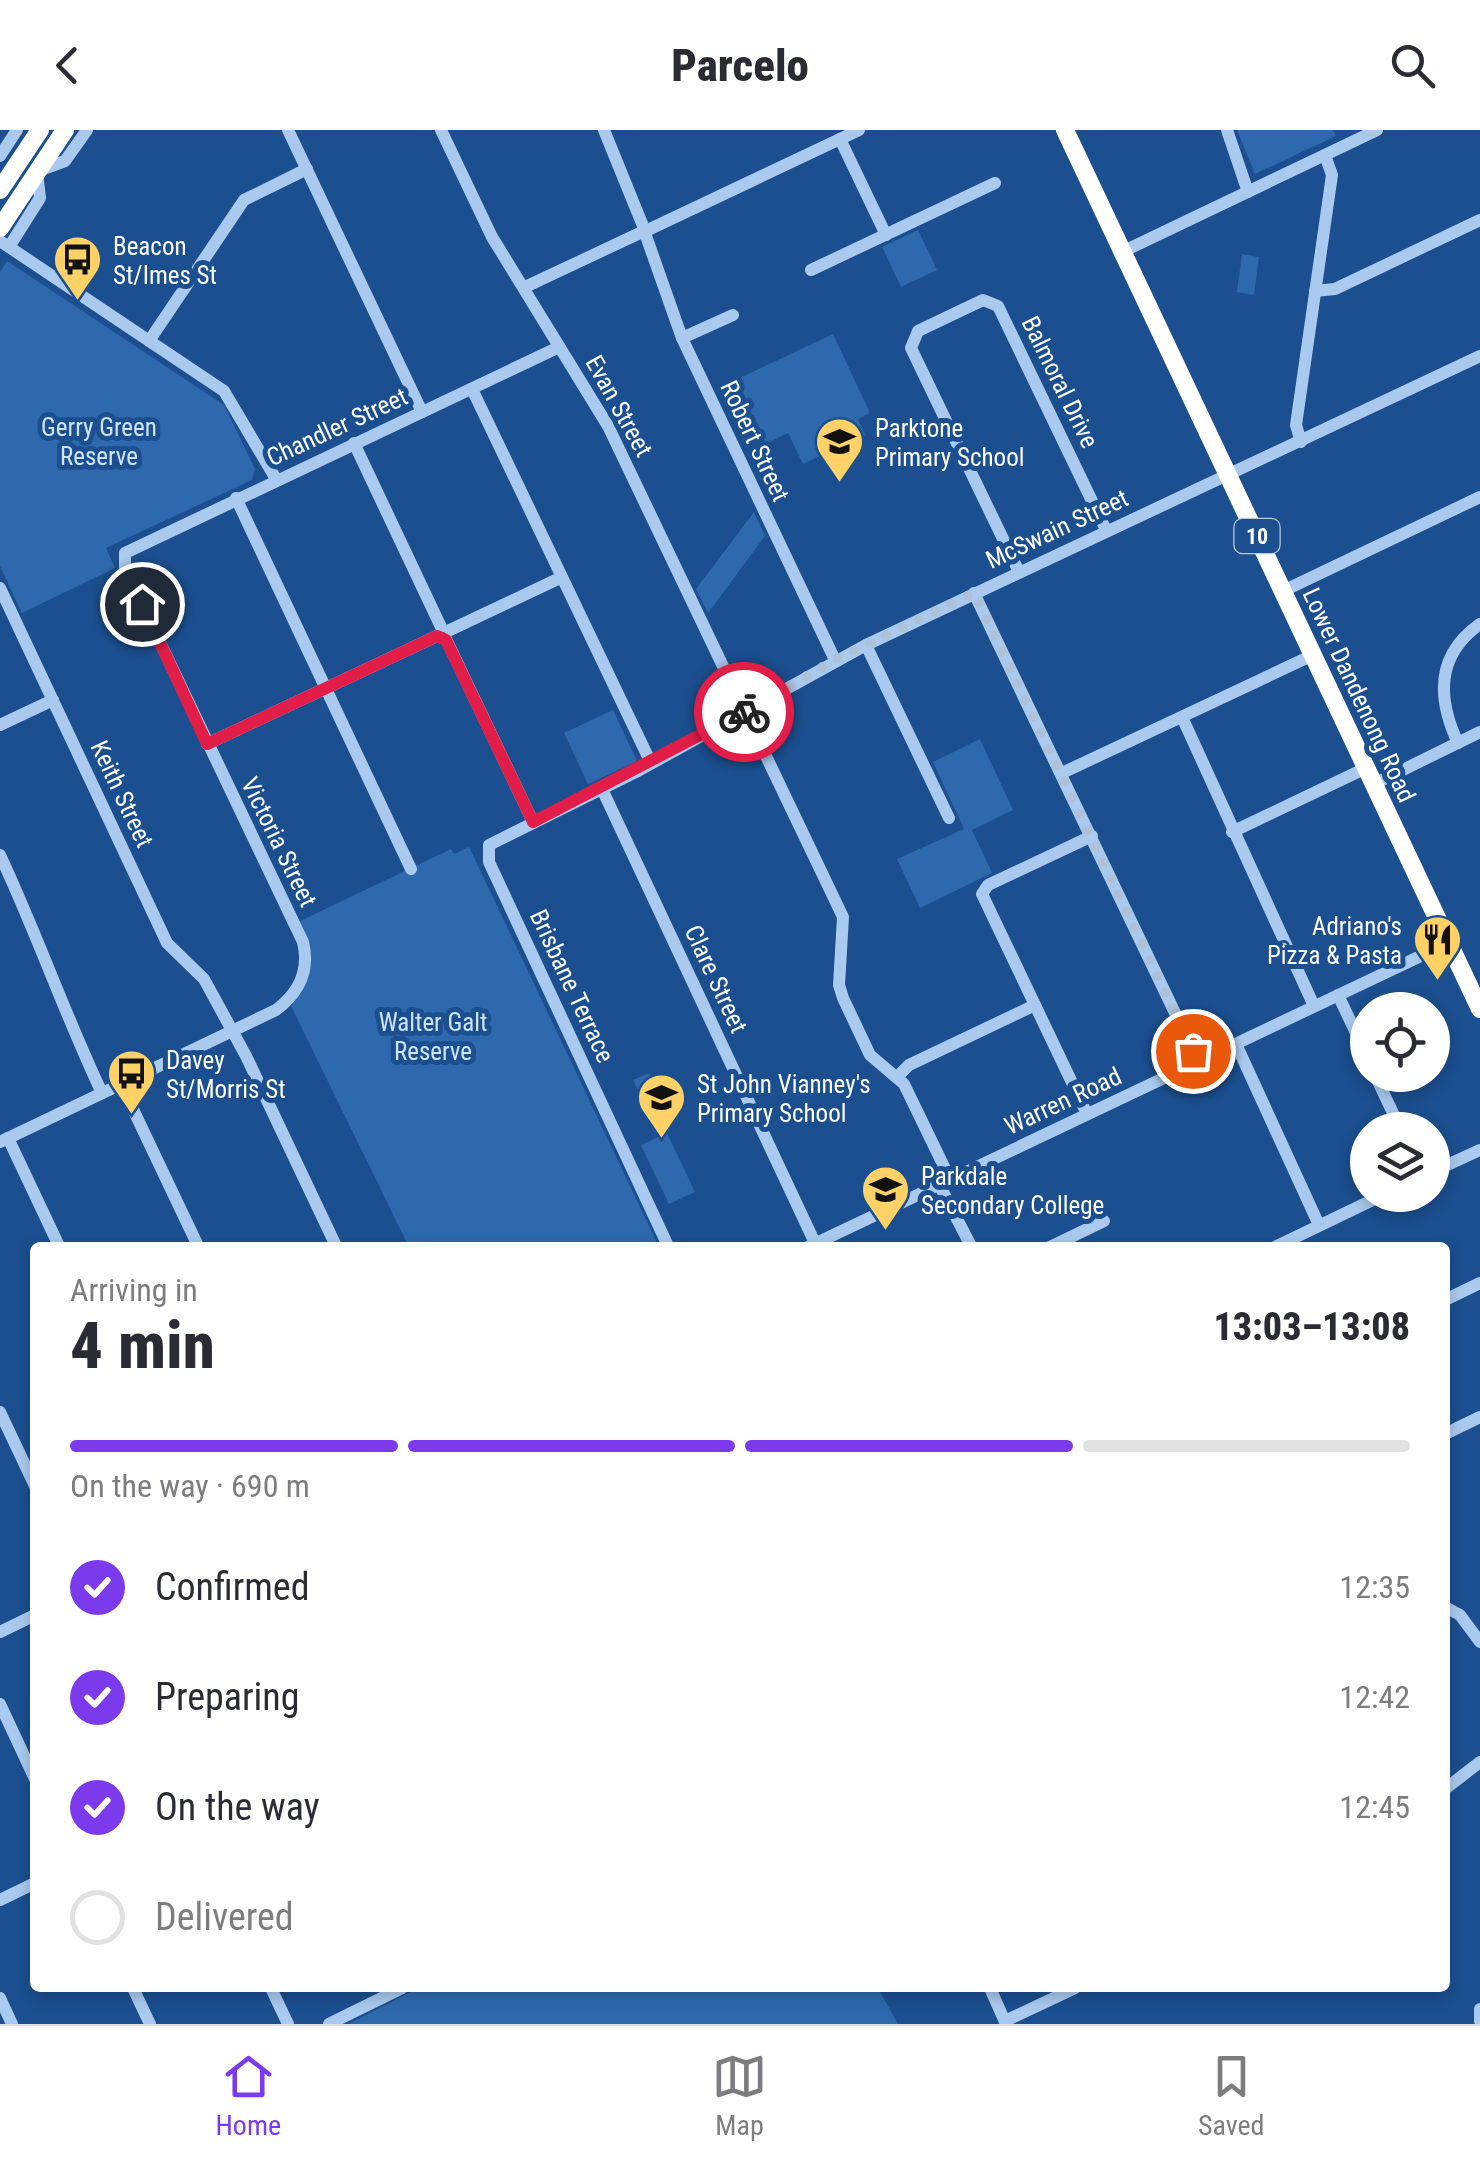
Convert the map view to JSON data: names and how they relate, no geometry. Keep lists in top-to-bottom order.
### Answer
{
  "streets": {
    "highway": ["10", "Lower Dandenong Road"],
    "street": [
      "Balmoral Drive",
      "Evan Street",
      "Chandler Street",
      "Robert Street",
      "McSwain Street",
      "Keith Street",
      "Victoria Street",
      "Clare Street",
      "Brisbane Terrace",
      "Warren Road"
    ]
  },
  "crossings": [
    ["Balmoral Drive", "McSwain Street"],
    ["Evan Street", "Chandler Street"],
    ["Evan Street", "McSwain Street"],
    ["Evan Street", "Warren Road"],
    ["Chandler Street", "Victoria Street"],
    ["Robert Street", "McSwain Street"],
    ["McSwain Street", "Lower Dandenong Road"],
    ["McSwain Street", "Clare Street"],
    ["McSwain Street", "Brisbane Terrace"],
    ["Lower Dandenong Road", "Warren Road"],
    ["Keith Street", "Victoria Street"]
  ],
  "parks": ["Gerry Green Reserve", "Walter Galt Reserve"],
  "places": {
    "bus stop": ["Beacon St/Imes St", "Davey St/Morris St"],
    "school or university": ["Parktone Primary School", "St John Vianney's Primary School", "Parkdale Secondary College"],
    "restaurant": ["Adriano's Pizza & Pasta"]
  },
  "page": {
    "header": "Parcelo",
    "heading": ["4 min", "Arriving in", "13:03–13:08"],
    "bar": "On the way · 690 m",
    "list": [
      ["Confirmed", "12:35"],
      ["Preparing", "12:42"],
      ["On the way", "12:45"],
      "Delivered"
    ],
    "tabs": ["Home", "Map", "Saved"]
  }
}
